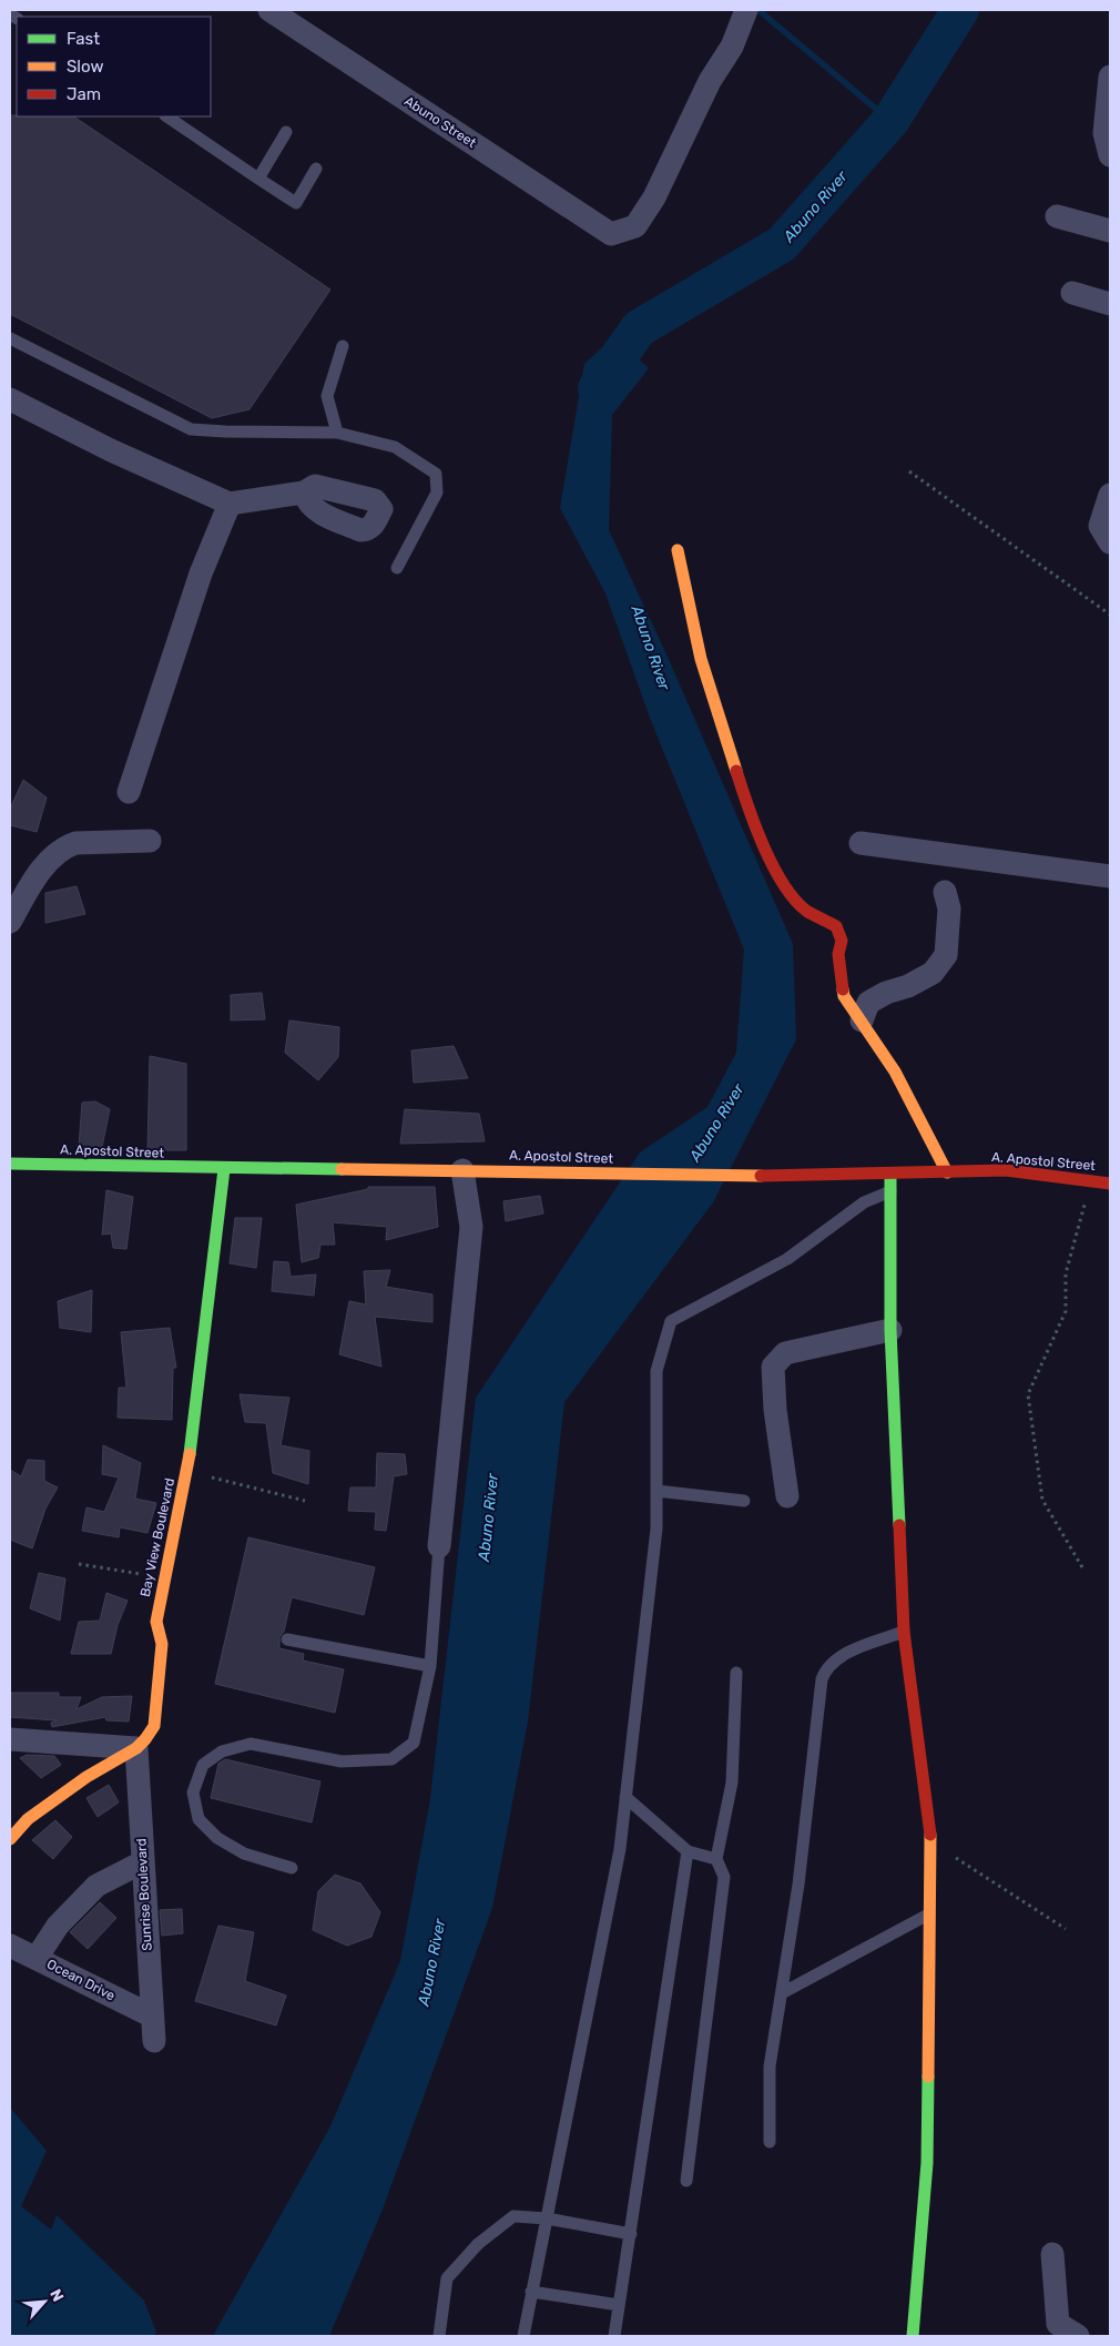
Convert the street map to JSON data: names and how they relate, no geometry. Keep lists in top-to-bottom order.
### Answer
{
  "streets": {
    "street": [
      "Abuno Street",
      "A. Apostol Street",
      "Bay View Boulevard",
      "Sunrise Boulevard",
      "Ocean Drive"
    ]
  },
  "crossings": [
    ["A. Apostol Street", "Bay View Boulevard"],
    ["Bay View Boulevard", "Sunrise Boulevard"],
    ["Sunrise Boulevard", "Ocean Drive"]
  ],
  "water": ["Abuno River"],
  "legend": ["Fast", "Slow", "Jam"],
  "north": "top right"
}
